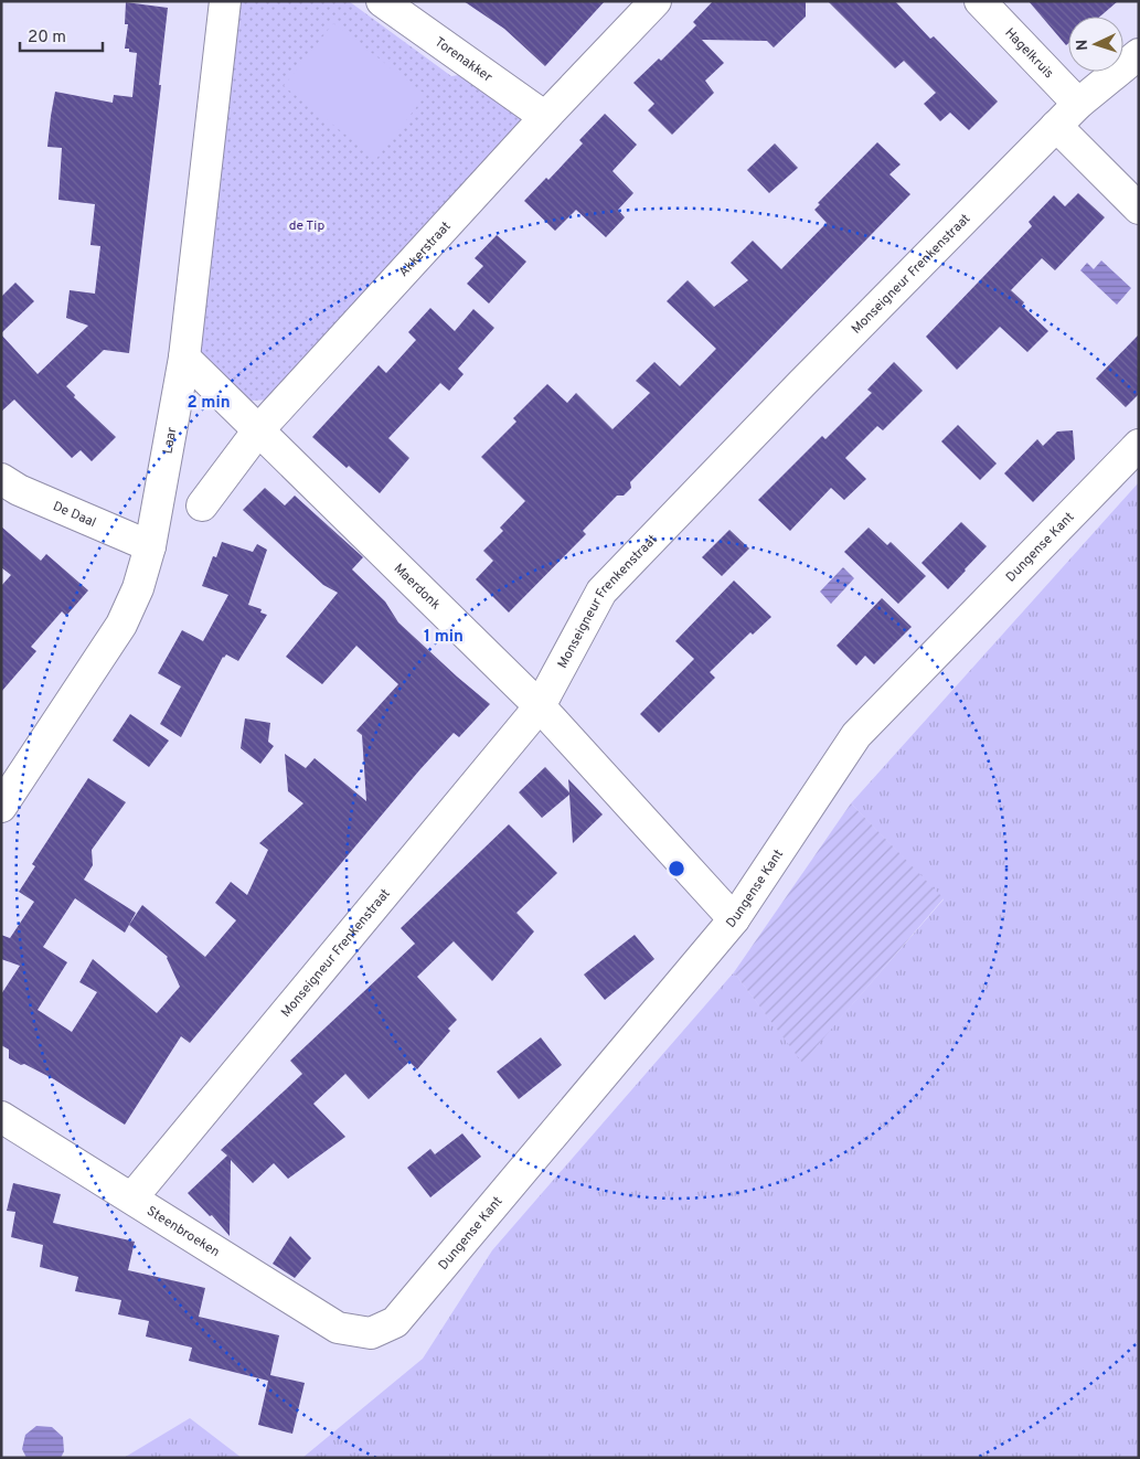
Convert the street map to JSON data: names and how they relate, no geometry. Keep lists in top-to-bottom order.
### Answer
{
  "streets": {
    "street": [
      "Hagelkruis",
      "Torenakker",
      "Akkerstraat",
      "Monseigneur Frenkenstraat",
      "Laar",
      "De Daal",
      "Dungense Kant",
      "Maerdonk",
      "Steenbroeken"
    ]
  },
  "crossings": [
    ["Hagelkruis", "Monseigneur Frenkenstraat"],
    ["Torenakker", "Akkerstraat"],
    ["Akkerstraat", "Maerdonk"],
    ["Monseigneur Frenkenstraat", "Maerdonk"],
    ["Monseigneur Frenkenstraat", "Steenbroeken"],
    ["Laar", "De Daal"],
    ["Laar", "Maerdonk"],
    ["Dungense Kant", "Maerdonk"],
    ["Dungense Kant", "Steenbroeken"]
  ],
  "parks": ["de Tip"],
  "scale_bar": "20 m",
  "north": "left",
  "rings": ["2 min", "1 min"]
}
